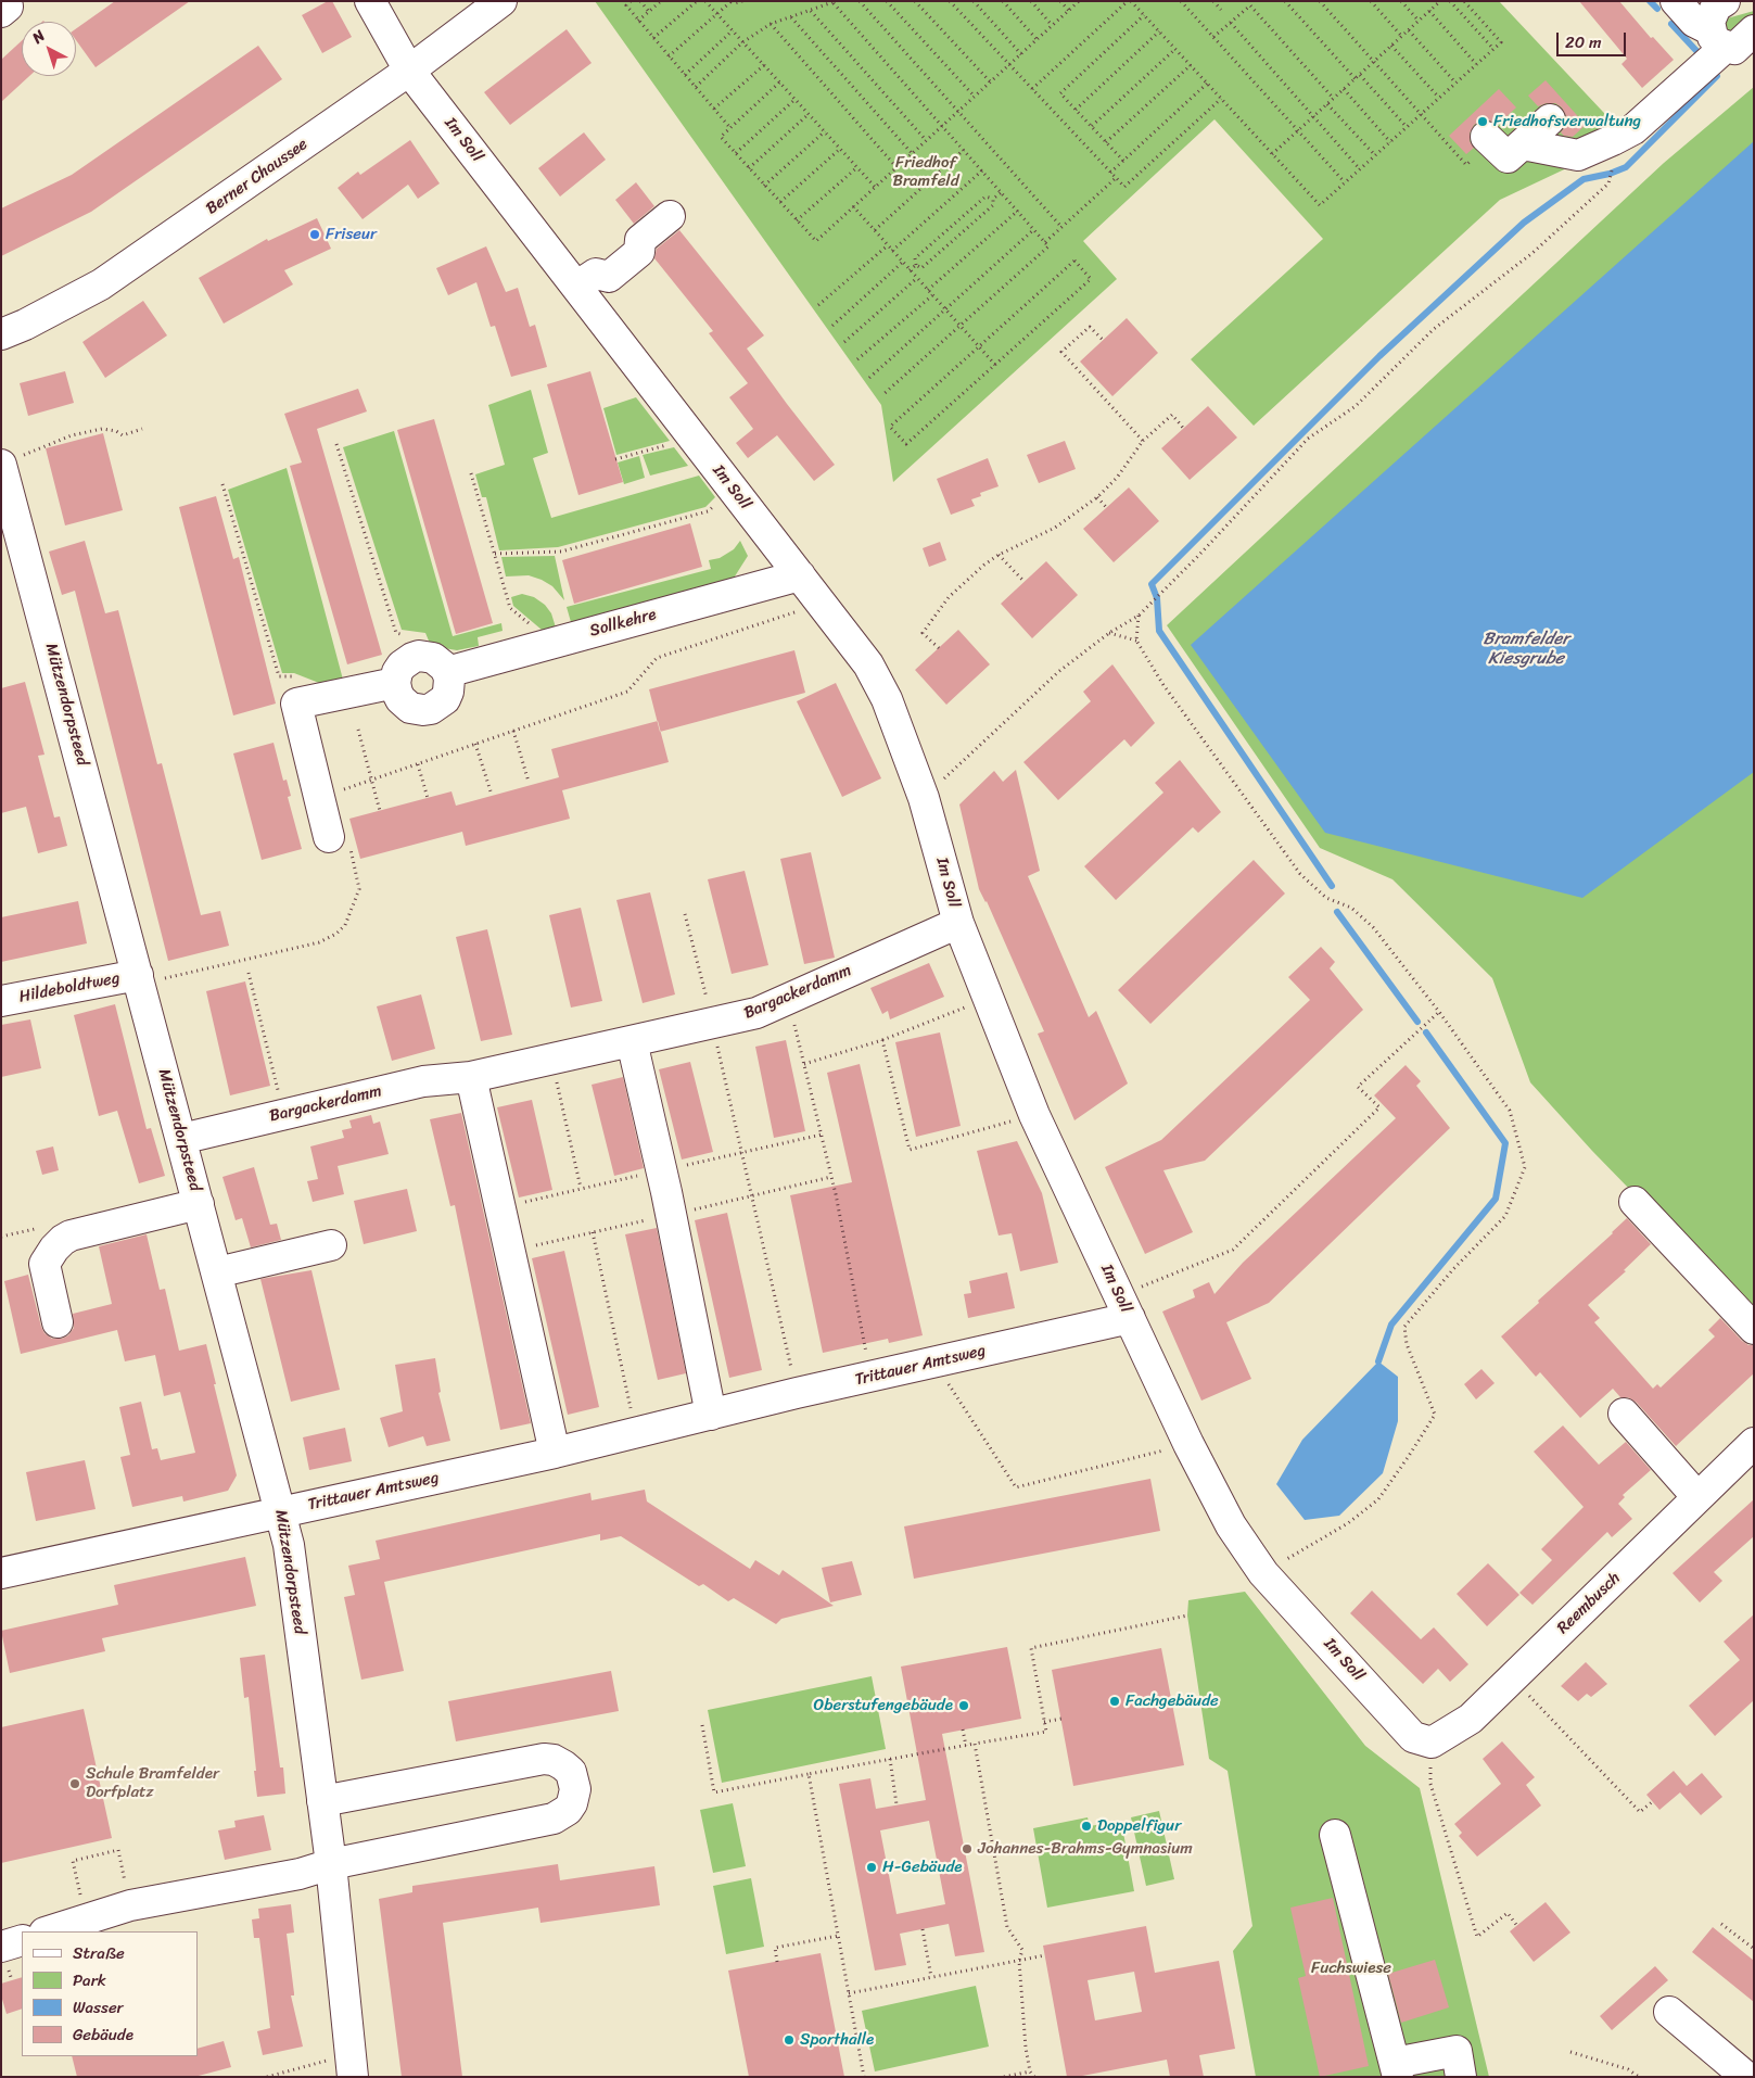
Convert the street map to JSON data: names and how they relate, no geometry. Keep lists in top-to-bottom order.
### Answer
{
  "streets": {
    "street": [
      "Im Soll",
      "Berner Chaussee",
      "Sollkehre",
      "Mützendorpsteed",
      "Hildeboldtweg",
      "Bargackerdamm",
      "Trittauer Amtsweg",
      "Reembusch"
    ]
  },
  "crossings": [
    ["Im Soll", "Berner Chaussee"],
    ["Im Soll", "Sollkehre"],
    ["Im Soll", "Bargackerdamm"],
    ["Im Soll", "Trittauer Amtsweg"],
    ["Im Soll", "Reembusch"],
    ["Mützendorpsteed", "Hildeboldtweg"],
    ["Mützendorpsteed", "Bargackerdamm"],
    ["Mützendorpsteed", "Trittauer Amtsweg"]
  ],
  "water": ["Bramfelder Kiesgrube"],
  "parks": ["Friedhof Bramfeld", "Fuchswiese"],
  "places": [
    "Friedhofsverwaltung",
    "Friseur",
    "Fachgebäude",
    "Oberstufengebäude",
    "Schule Bramfelder Dorfplatz",
    "Doppelfigur",
    "Johannes-Brahms-Gymnasium",
    "H-Gebäude",
    "Sporthalle"
  ],
  "legend": [
    "Straße",
    "Park",
    "Wasser",
    "Gebäude"
  ],
  "scale_bar": "20 m",
  "north": "top left"
}
